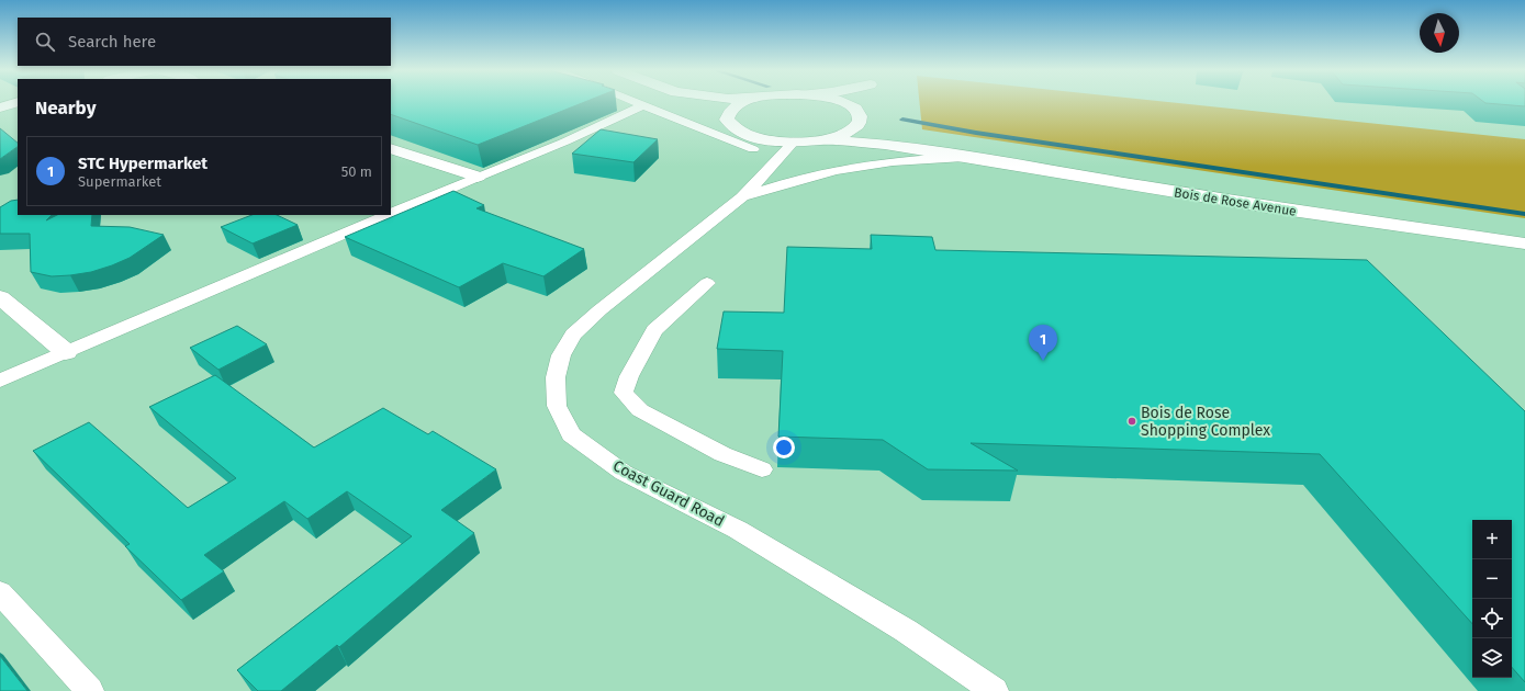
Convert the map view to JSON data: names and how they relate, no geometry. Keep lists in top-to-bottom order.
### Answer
{
  "streets": {
    "main road": ["Bois de Rose Avenue"],
    "lane": ["Coast Guard Road"]
  },
  "places": ["Bois de Rose Shopping Complex"],
  "north": "bottom",
  "page": {
    "search": "Search here",
    "heading": "Nearby",
    "list": [
      {
        "mark": "1",
        "name": "STC Hypermarket",
        "note": "Supermarket",
        "value": "50 m"
      }
    ],
    "pins": "1",
    "map_buttons": ["+", "−"]
  }
}
